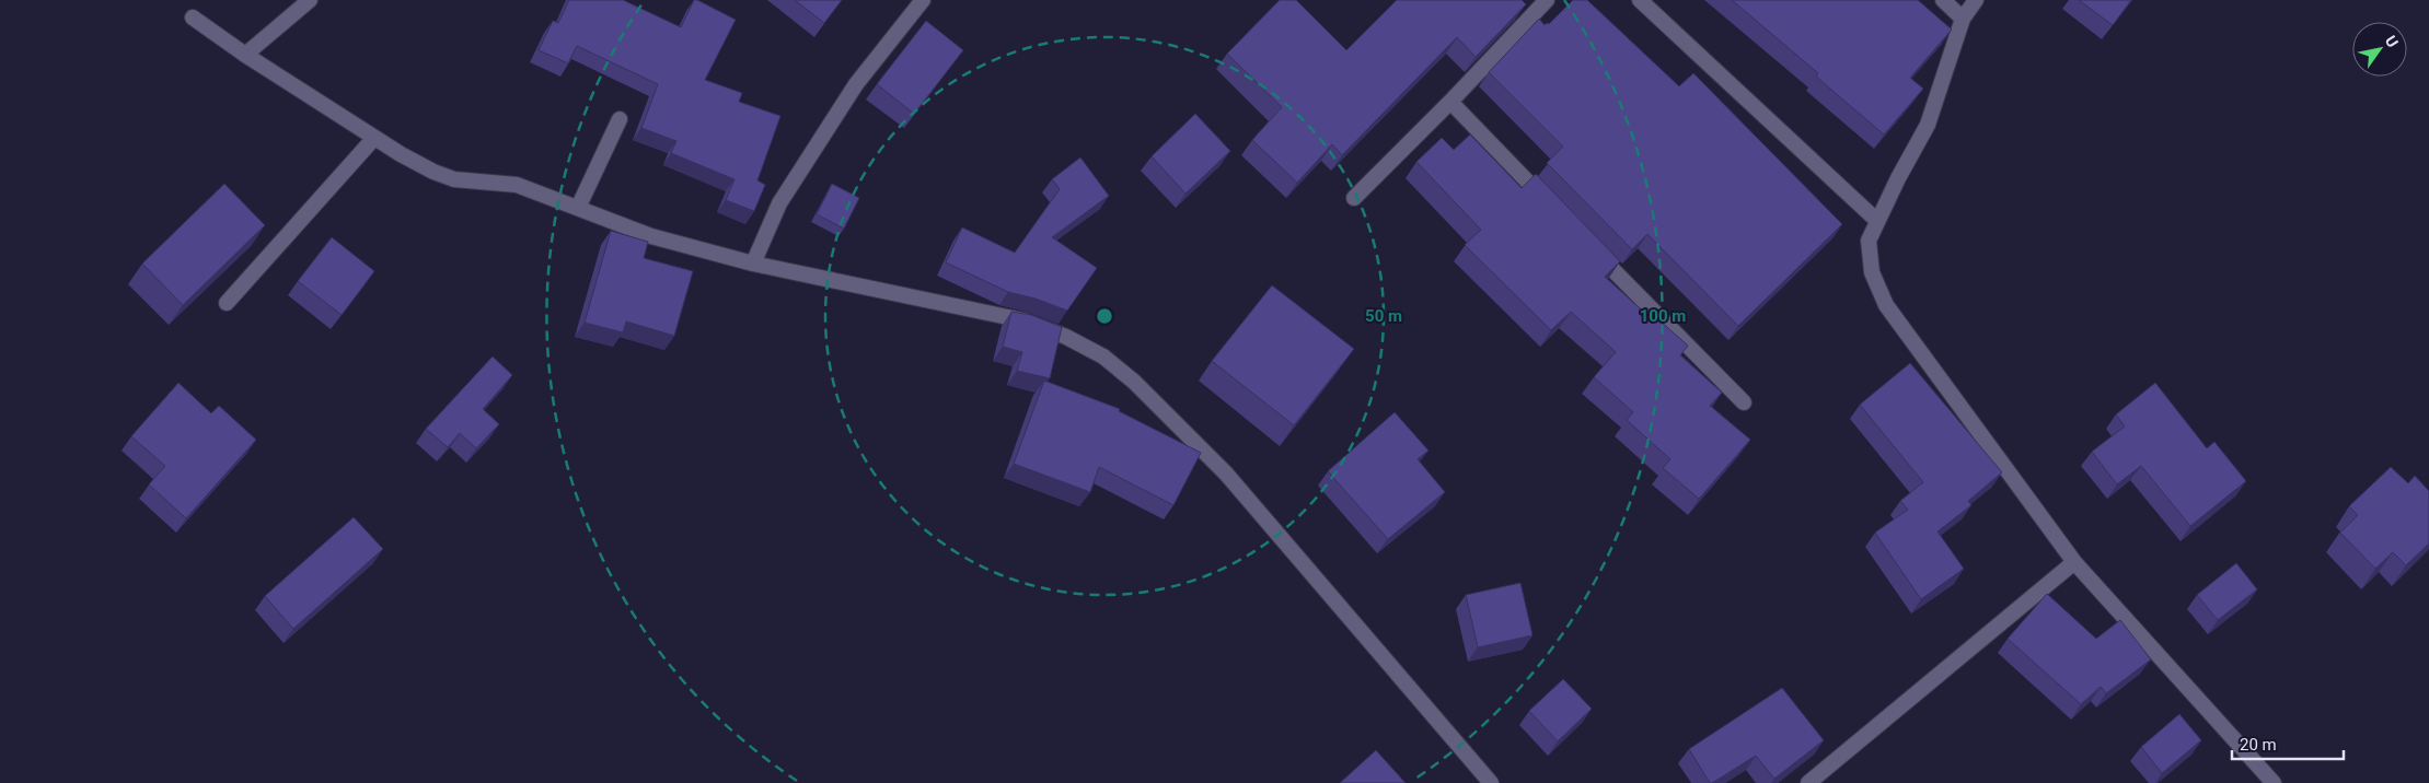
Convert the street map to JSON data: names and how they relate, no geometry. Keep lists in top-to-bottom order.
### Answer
{
  "scale_bar": "20 m",
  "north": "top right",
  "rings": ["50 m", "100 m"]
}
